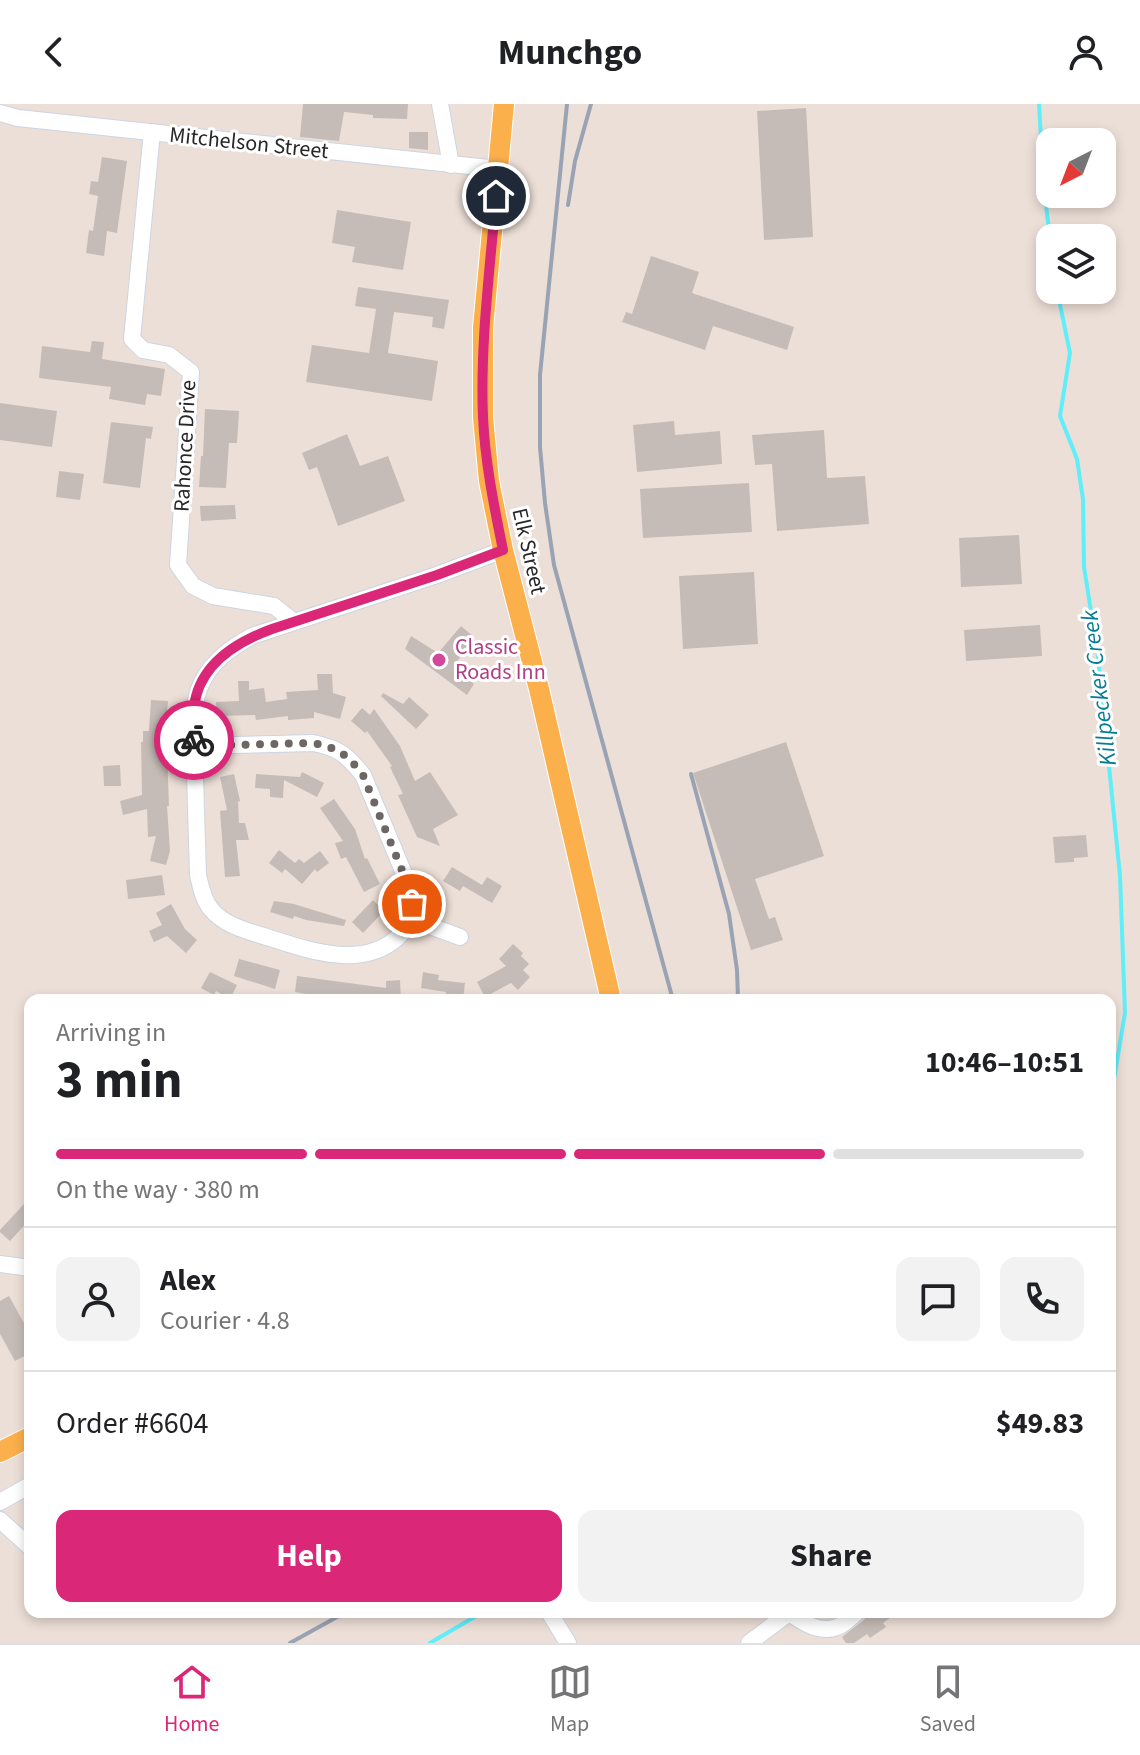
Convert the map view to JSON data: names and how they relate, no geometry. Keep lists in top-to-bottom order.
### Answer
{
  "streets": {
    "main road": ["Elk Street"],
    "street": ["Mitchelson Street", "Rahonce Drive"]
  },
  "crossings": [
    ["Mitchelson Street", "Rahonce Drive"],
    ["Mitchelson Street", "Elk Street"]
  ],
  "water": ["Killpecker Creek"],
  "places": ["Classic Roads Inn"],
  "north": "bottom left",
  "page": {
    "header": "Munchgo",
    "heading": ["3 min", "Arriving in", "10:46–10:51"],
    "panel": [
      "Alex",
      "Courier · 4.8",
      "Order #6604",
      "$49.83"
    ],
    "bar": "On the way · 380 m",
    "buttons": ["Help", "Share"],
    "tabs": ["Home", "Map", "Saved"]
  }
}
